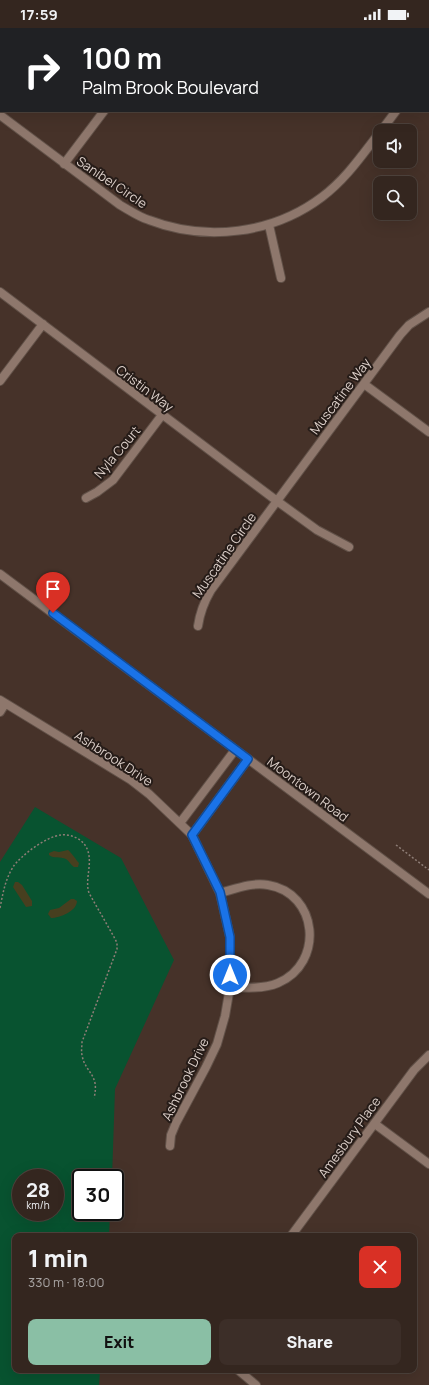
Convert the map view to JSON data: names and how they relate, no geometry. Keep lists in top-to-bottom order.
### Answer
{
  "streets": {
    "street": [
      "Sanibel Circle",
      "Cristin Way",
      "Muscatine Way",
      "Nyla Court",
      "Muscatine Circle",
      "Ashbrook Drive",
      "Moontown Road",
      "Amesbury Place"
    ]
  },
  "crossings": [
    ["Cristin Way", "Muscatine Way"],
    ["Cristin Way", "Nyla Court"],
    ["Cristin Way", "Muscatine Circle"],
    ["Muscatine Way", "Muscatine Circle"]
  ],
  "page": {
    "status": "17:59",
    "turn": ["100 m", "Palm Brook Boulevard"],
    "speed": "28 km/h",
    "limit": "30",
    "heading": ["1 min", "330 m · 18:00"],
    "buttons": ["Exit", "Share"]
  }
}
